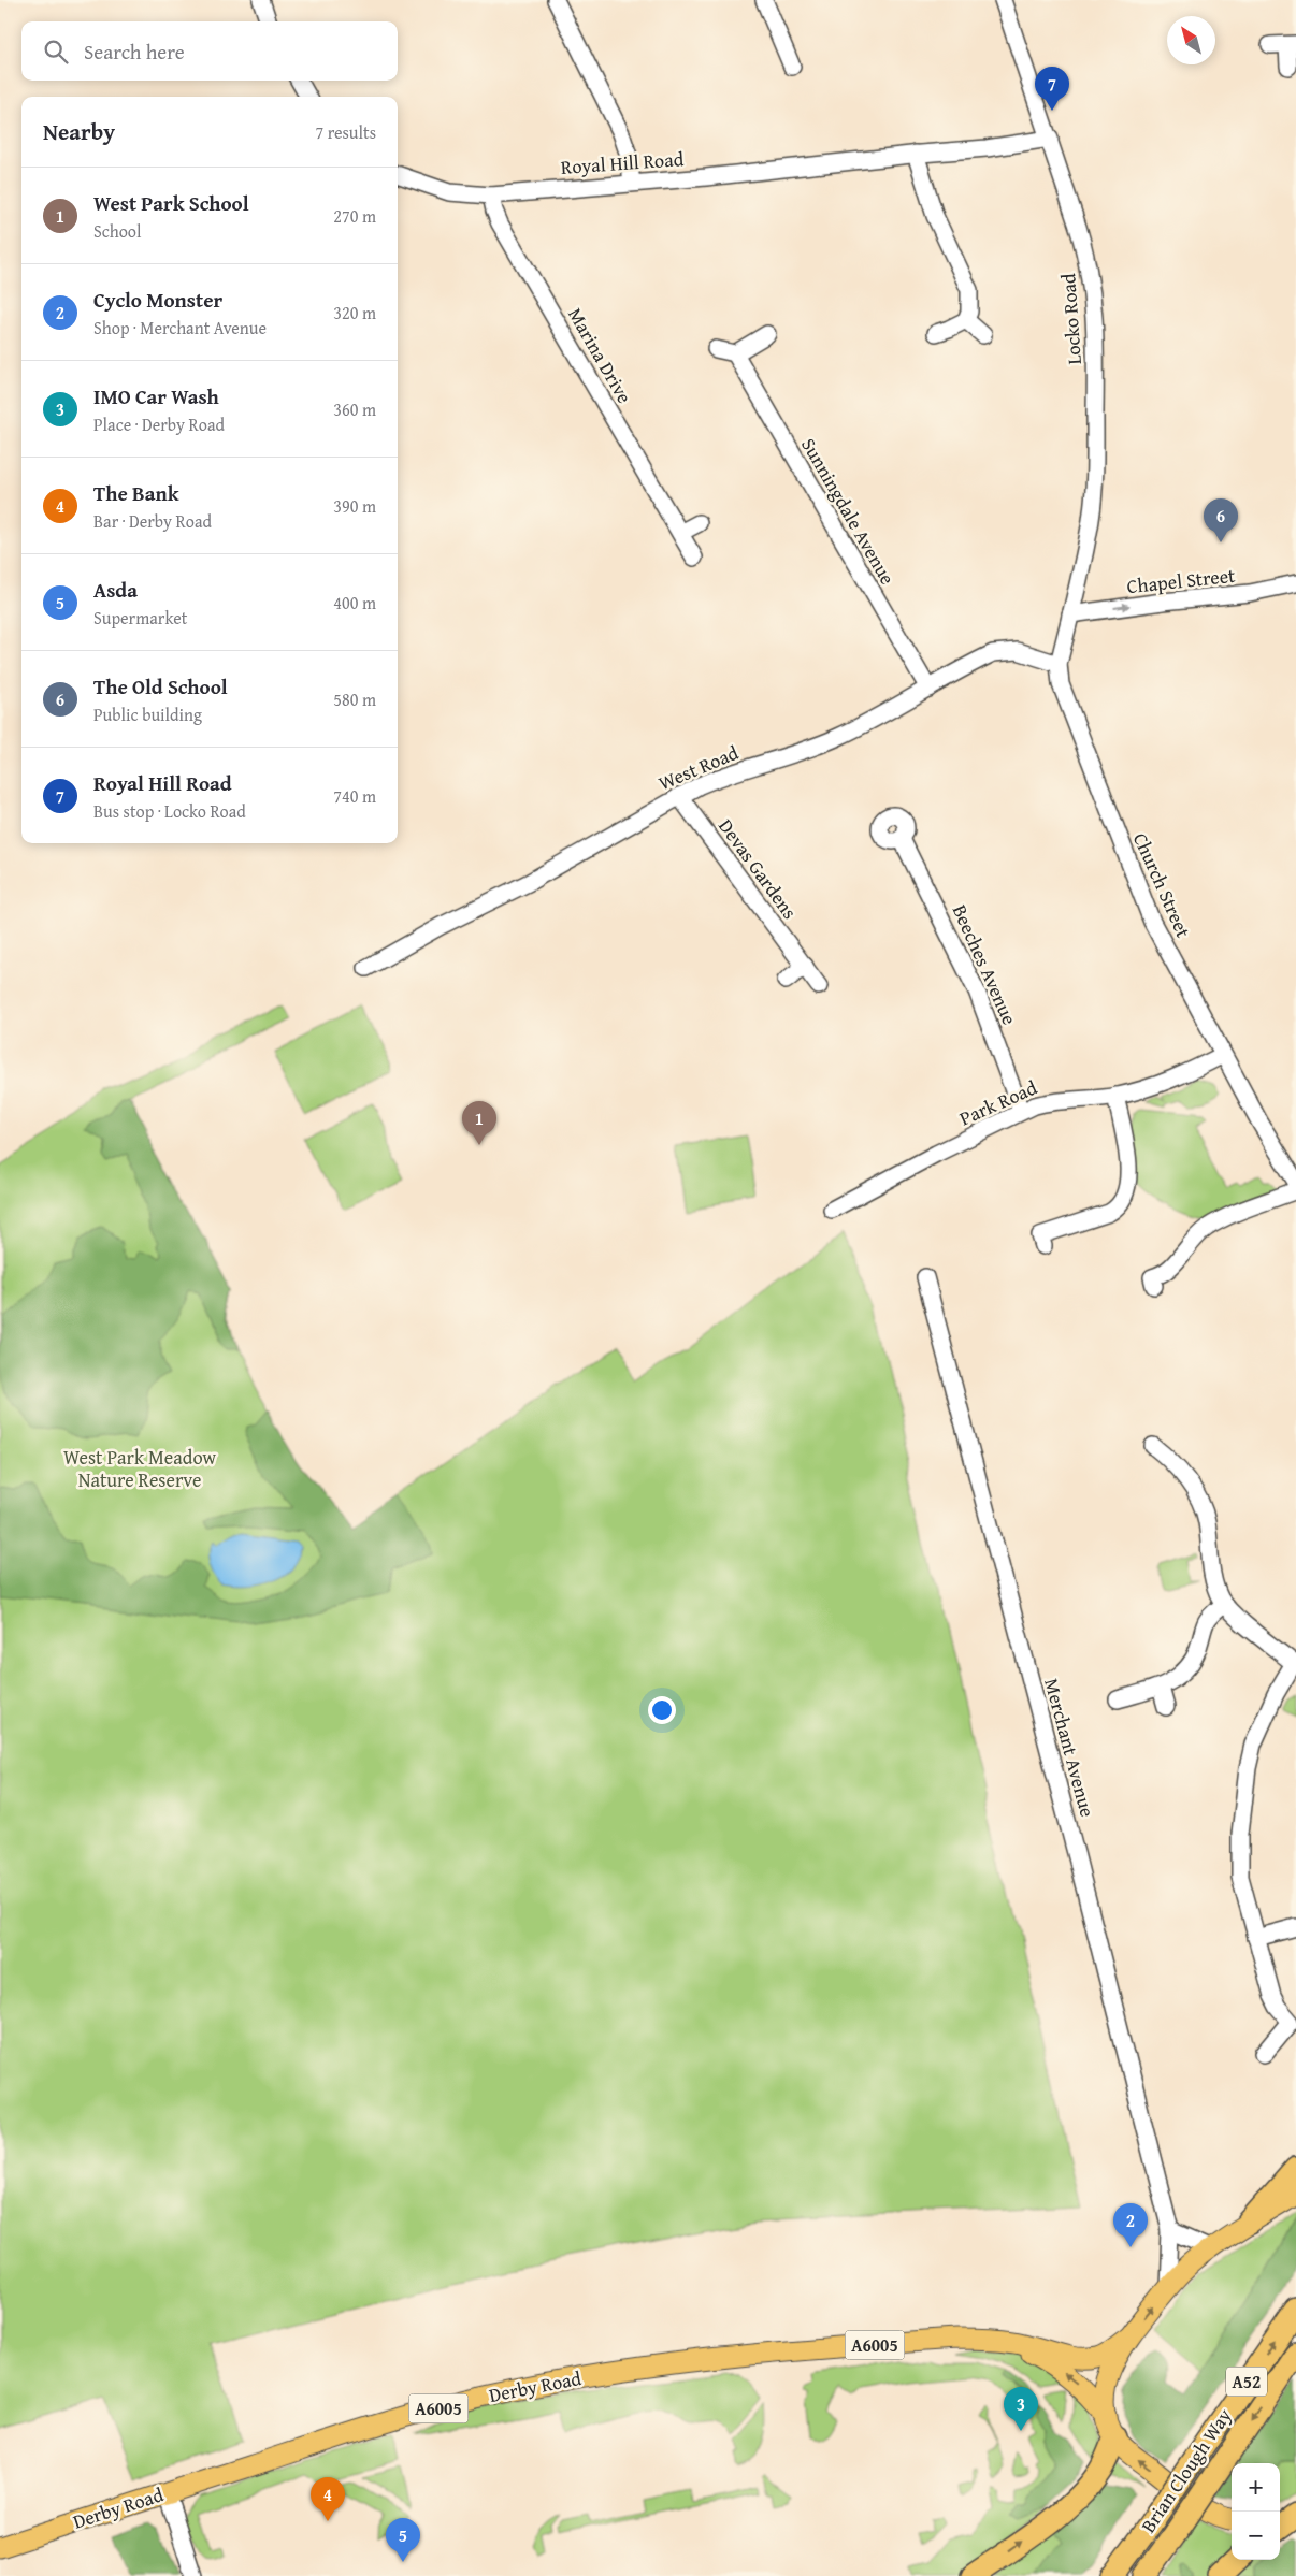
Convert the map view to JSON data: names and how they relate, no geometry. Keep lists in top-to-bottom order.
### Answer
{
  "streets": {
    "highway": ["A52", "Brian Clough Way"],
    "main road": ["A6005", "Derby Road"],
    "street": [
      "Royal Hill Road",
      "Locko Road",
      "Marina Drive",
      "Sunningdale Avenue",
      "Chapel Street",
      "West Road",
      "Devas Gardens",
      "Church Street",
      "Beeches Avenue",
      "Park Road",
      "Merchant Avenue"
    ]
  },
  "crossings": [
    ["Royal Hill Road", "Locko Road"],
    ["Royal Hill Road", "Marina Drive"],
    ["Locko Road", "Chapel Street"],
    ["Locko Road", "Church Street"],
    ["Sunningdale Avenue", "West Road"],
    ["Chapel Street", "Church Street"],
    ["West Road", "Devas Gardens"],
    ["West Road", "Church Street"],
    ["Church Street", "Park Road"],
    ["Beeches Avenue", "Park Road"],
    ["Merchant Avenue", "A6005"],
    ["A6005", "Derby Road"]
  ],
  "one_way": ["Chapel Street"],
  "parks": ["West Park Meadow Nature Reserve"],
  "north": "top left",
  "page": {
    "search": "Search here",
    "pins": [
      "7",
      "6",
      "1",
      "2",
      "3",
      "4",
      "5"
    ],
    "heading": ["Nearby", "7 results"],
    "list": [
      {
        "mark": "1",
        "name": "West Park School",
        "note": "School",
        "value": "270 m"
      },
      {
        "mark": "2",
        "name": "Cyclo Monster",
        "note": "Shop · Merchant Avenue",
        "value": "320 m"
      },
      {
        "mark": "3",
        "name": "IMO Car Wash",
        "note": "Place · Derby Road",
        "value": "360 m"
      },
      {
        "mark": "4",
        "name": "The Bank",
        "note": "Bar · Derby Road",
        "value": "390 m"
      },
      {
        "mark": "5",
        "name": "Asda",
        "note": "Supermarket",
        "value": "400 m"
      },
      {
        "mark": "6",
        "name": "The Old School",
        "note": "Public building",
        "value": "580 m"
      },
      {
        "mark": "7",
        "name": "Royal Hill Road",
        "note": "Bus stop · Locko Road",
        "value": "740 m"
      }
    ],
    "map_buttons": ["+", "−"]
  }
}
